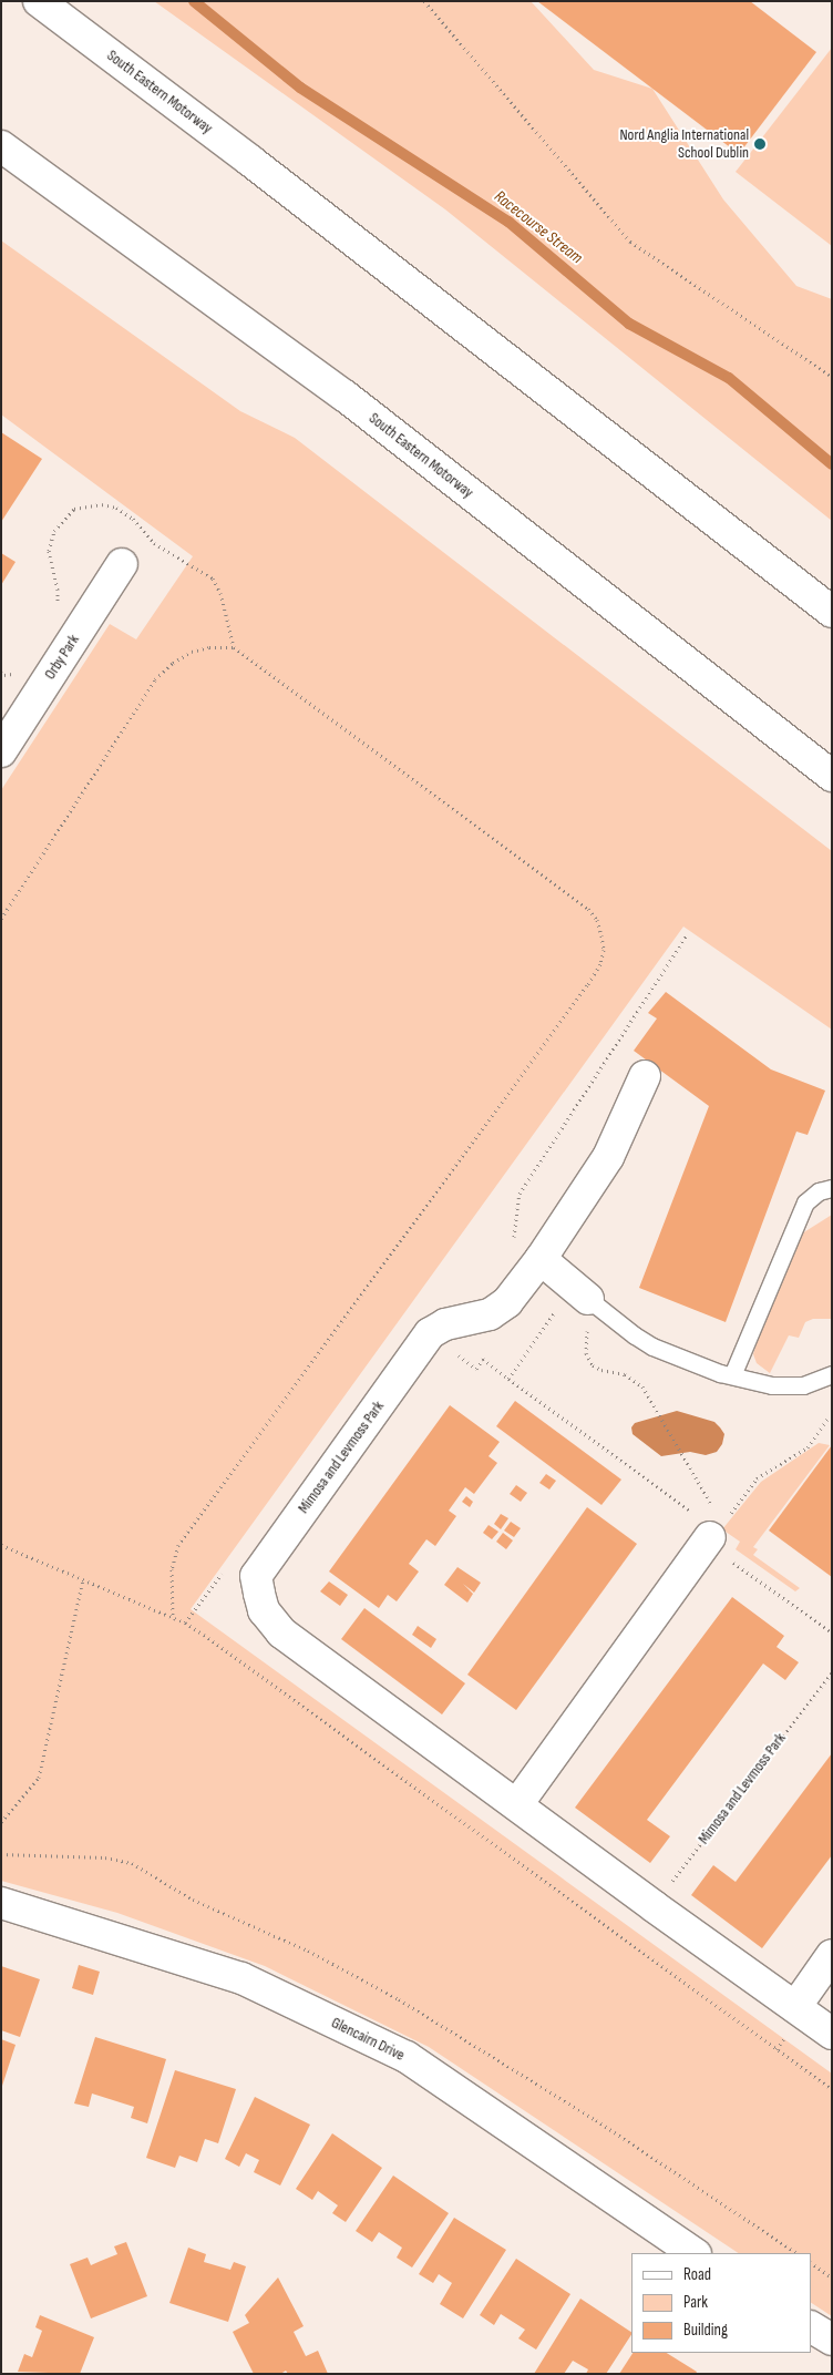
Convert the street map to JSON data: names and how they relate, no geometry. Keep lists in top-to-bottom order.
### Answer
{
  "streets": {
    "main road": [
      "South Eastern Motorway",
      "Orby Park",
      "Mimosa and Levmoss Park",
      "Glencairn Drive"
    ]
  },
  "water": ["Racecourse Stream"],
  "places": ["Nord Anglia International School Dublin"],
  "legend": ["Road", "Park", "Building"]
}
